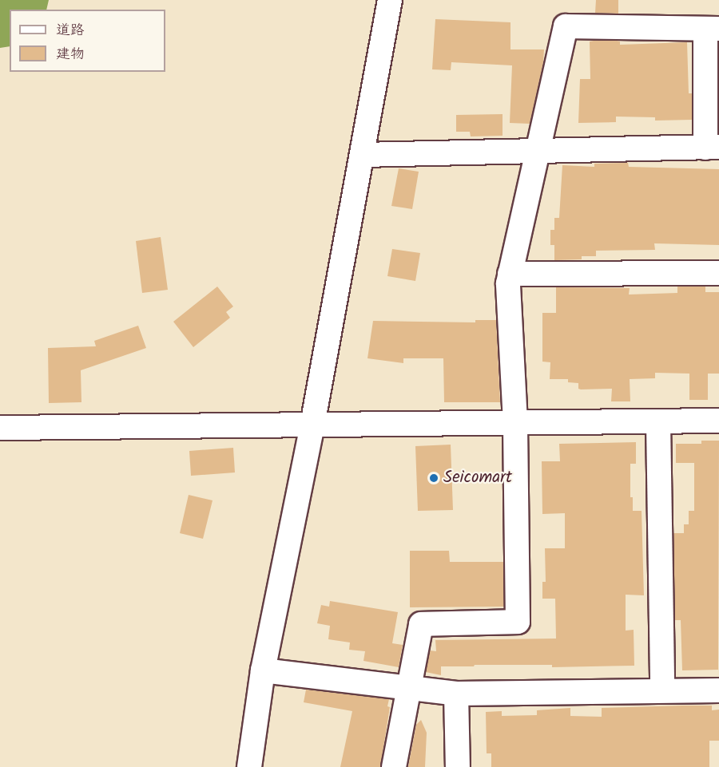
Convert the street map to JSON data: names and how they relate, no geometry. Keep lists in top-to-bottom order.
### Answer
{
  "places": ["Seicomart"],
  "legend": ["道路", "建物"]
}
